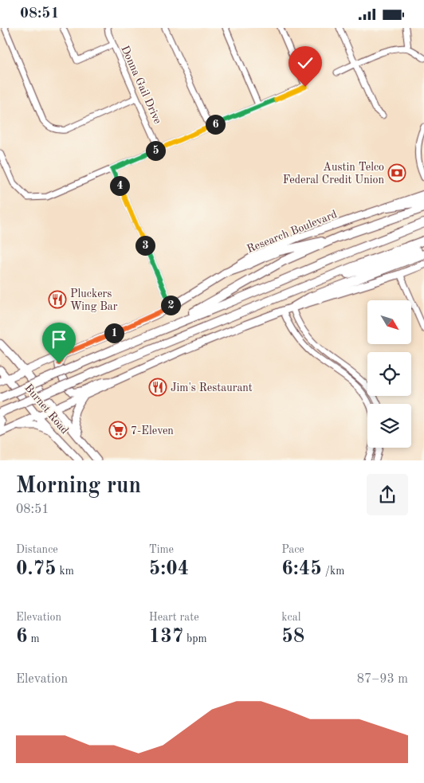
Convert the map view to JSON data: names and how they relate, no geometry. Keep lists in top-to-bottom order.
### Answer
{
  "streets": {
    "main road": ["Research Boulevard", "Burnet Road"],
    "street": ["Donna Gail Drive"]
  },
  "crossings": [
    ["Research Boulevard", "Burnet Road"]
  ],
  "places": {
    "bank": ["Austin Telco Federal Credit Union"],
    "restaurant": ["Pluckers Wing Bar", "Jim's Restaurant"],
    "supermarket": ["7-Eleven"]
  },
  "north": "bottom right",
  "page": {
    "status": "08:51",
    "pins": [
      "6",
      "5",
      "4",
      "3",
      "2",
      "1"
    ],
    "heading": ["Morning run", "08:51"],
    "stats": [
      ["Distance", "0.75 km"],
      ["Time", "5:04"],
      ["Pace", "6:45 /km"],
      ["Elevation", "6 m"],
      ["Heart rate", "137 bpm"],
      ["kcal", "58"]
    ],
    "chart": ["Elevation", "87–93 m"]
  }
}
